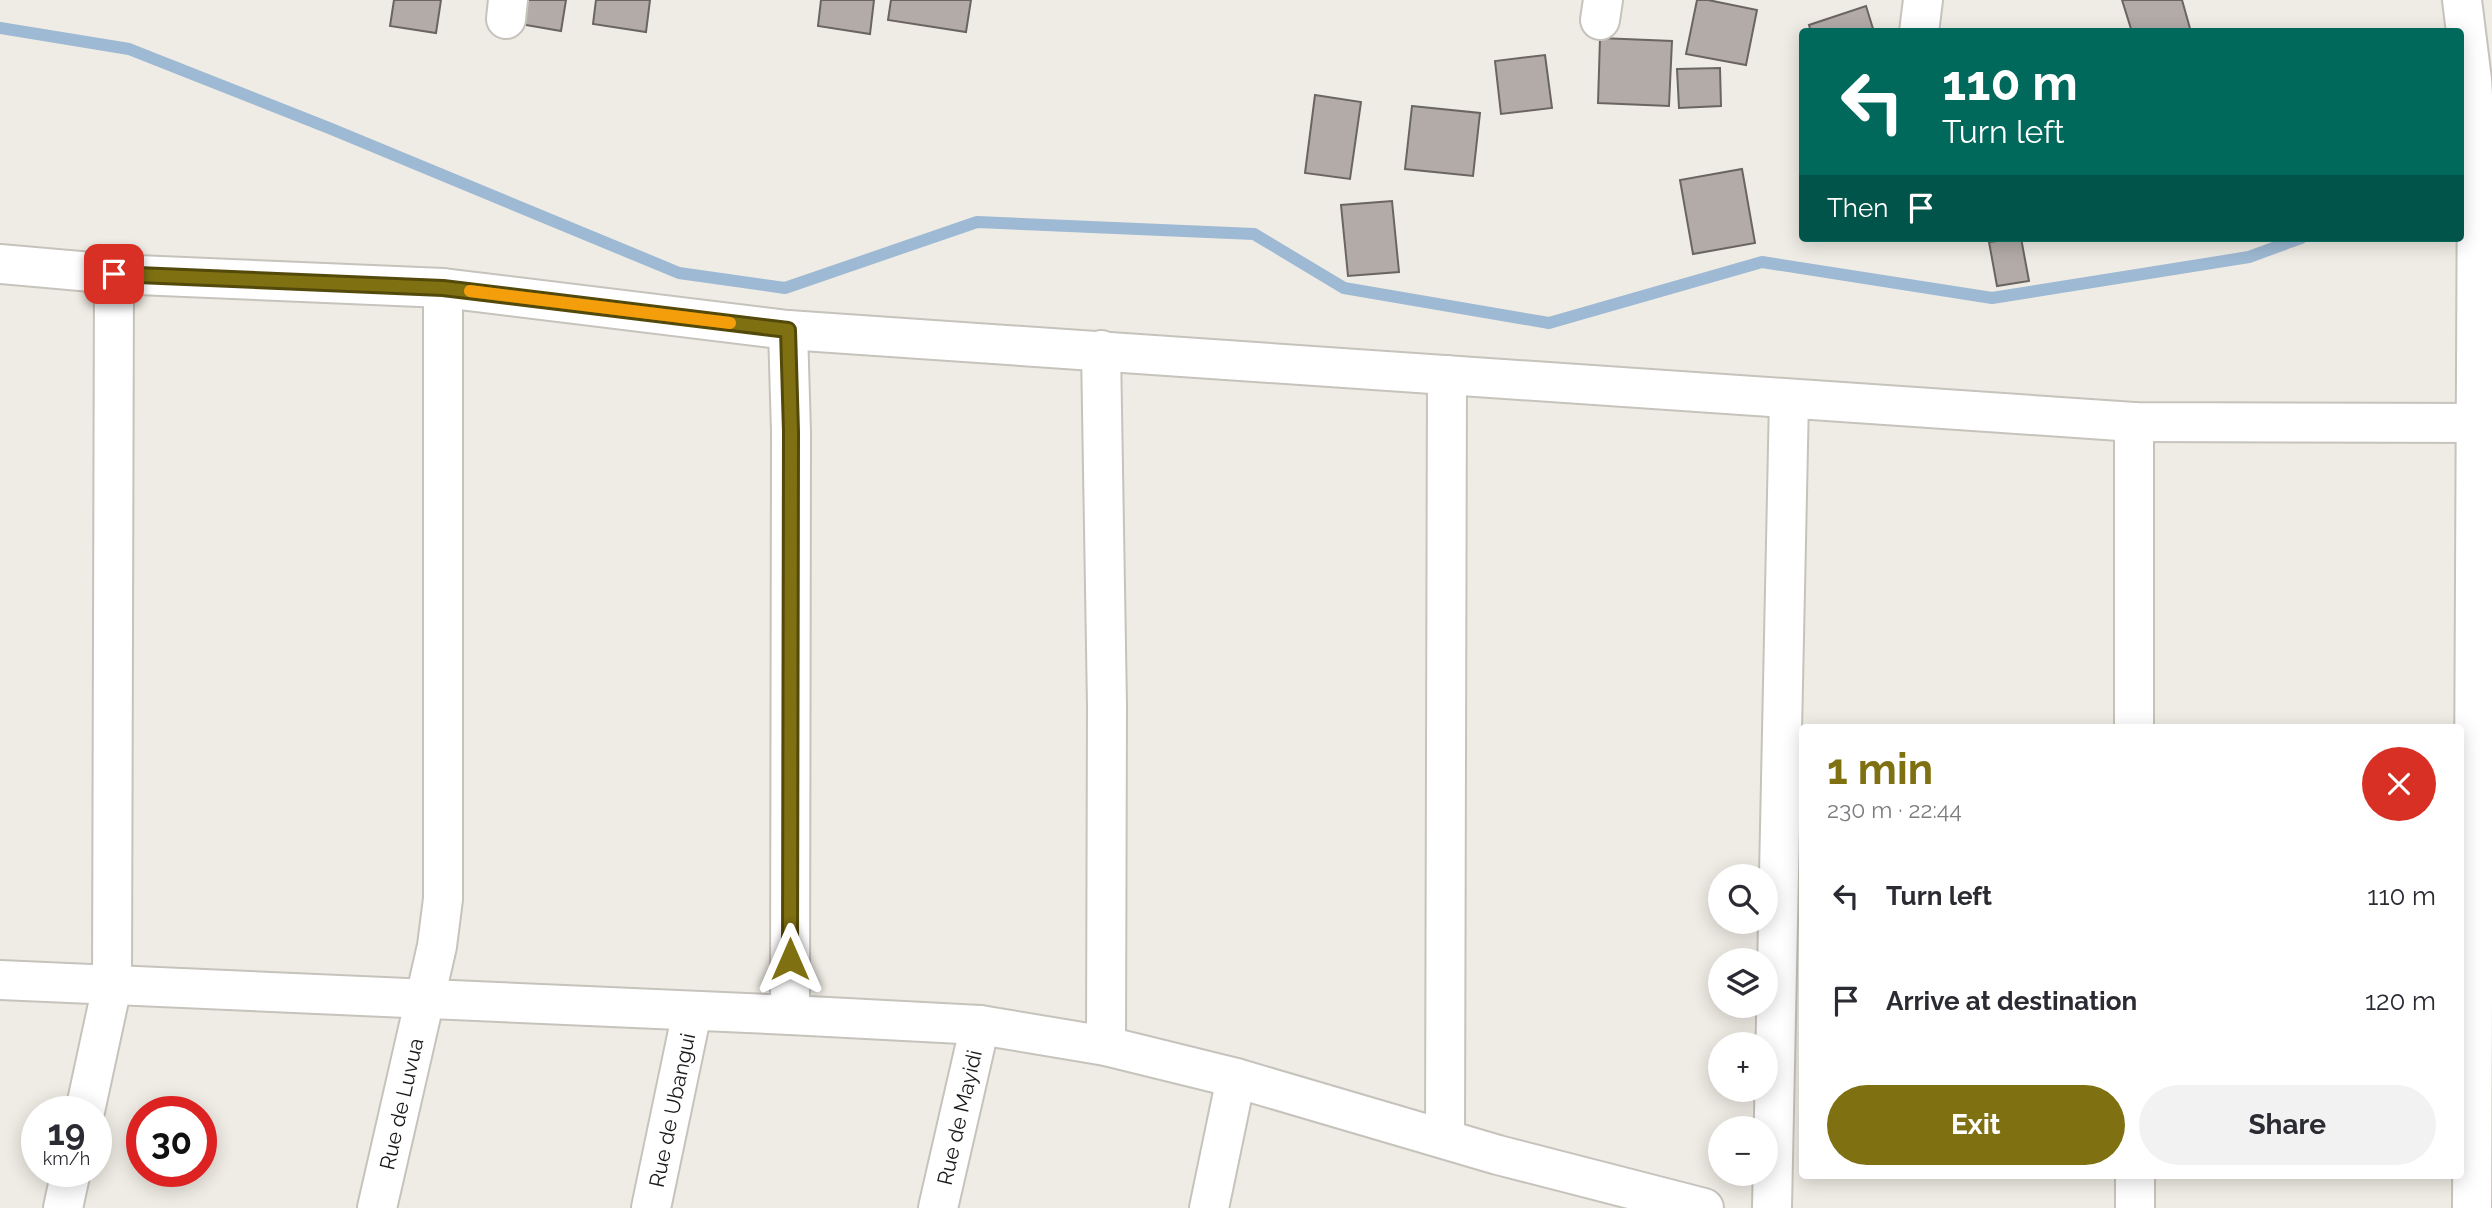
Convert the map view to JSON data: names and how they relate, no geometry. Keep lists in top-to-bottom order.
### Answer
{
  "streets": {
    "street": ["Rue de Luvua", "Rue de Ubangui", "Rue de Mayidi"]
  },
  "page": {
    "turn": ["110 m", "Turn left"],
    "then": "Then",
    "heading": ["1 min", "230 m · 22:44"],
    "list": [
      {
        "name": "Turn left",
        "value": "110 m"
      },
      {
        "name": "Arrive at destination",
        "value": "120 m"
      }
    ],
    "map_buttons": ["+", "−"],
    "buttons": ["Exit", "Share"],
    "speed": "19 km/h",
    "limit": "30"
  }
}
